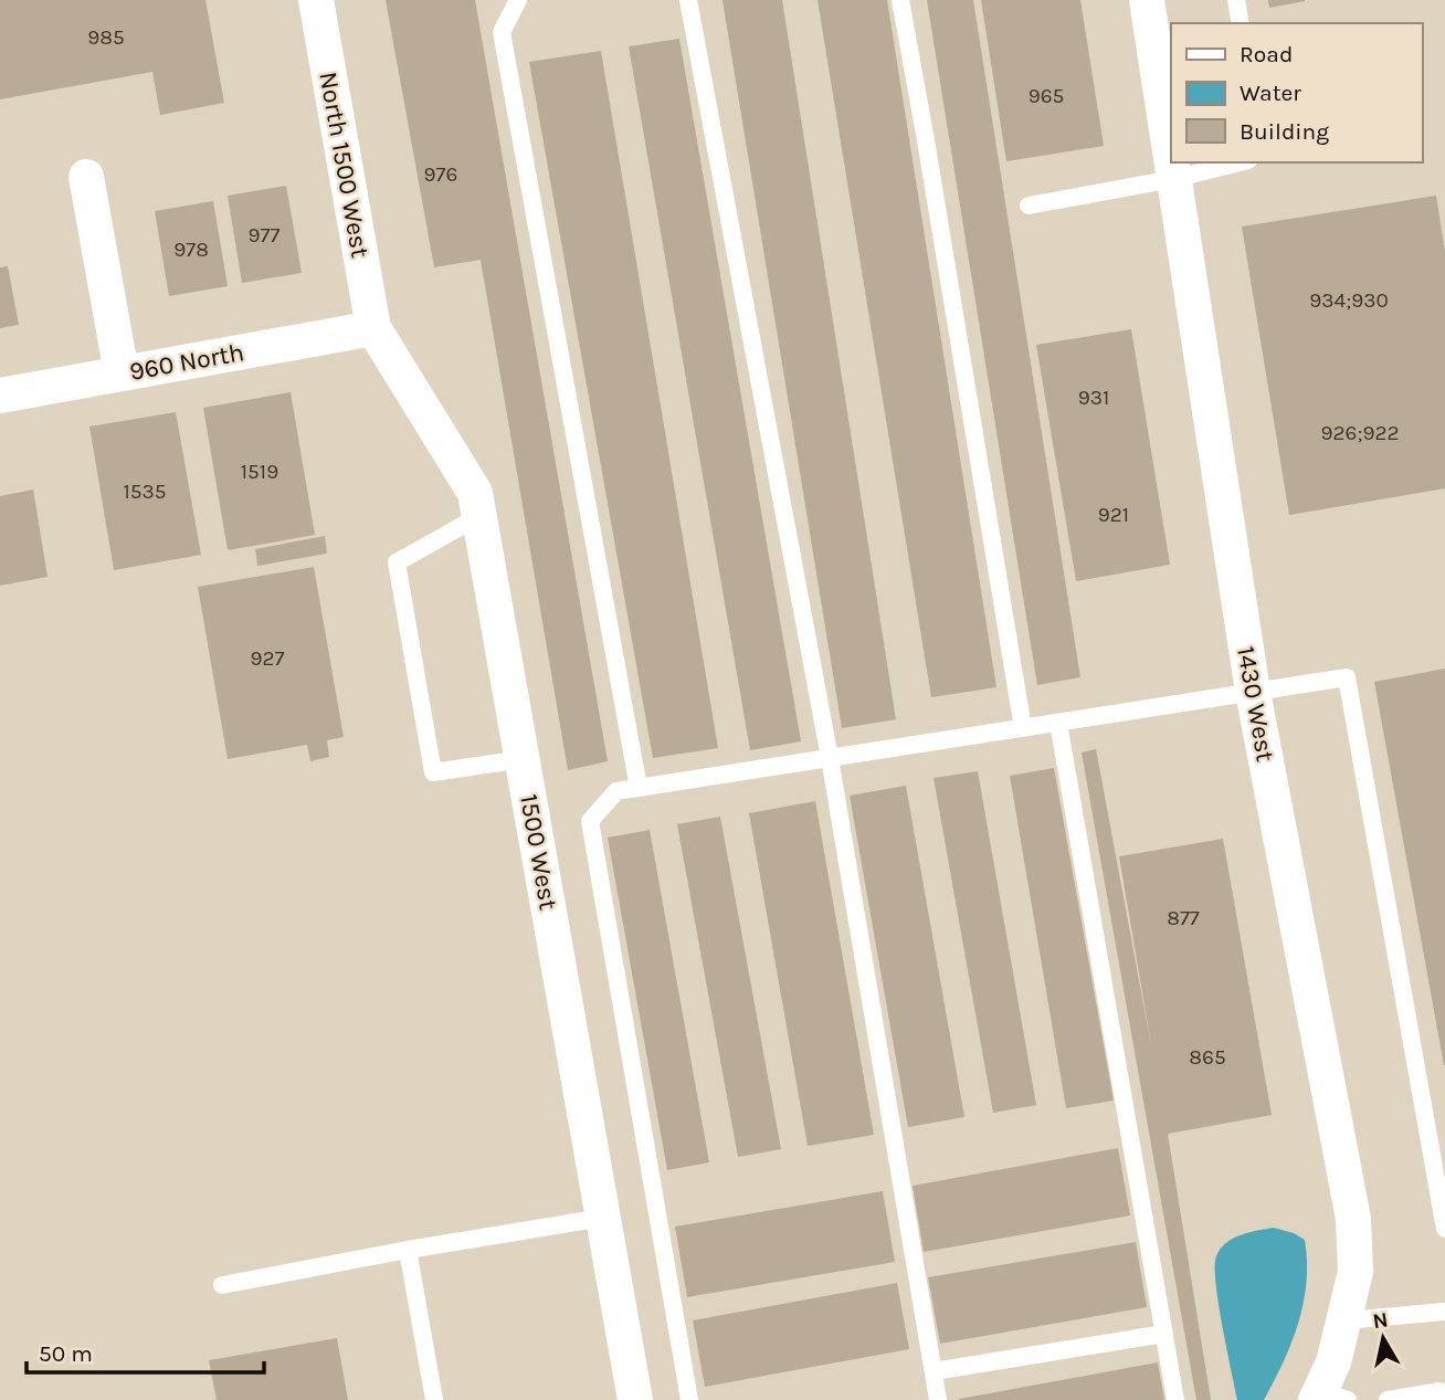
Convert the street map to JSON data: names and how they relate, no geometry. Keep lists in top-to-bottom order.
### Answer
{
  "streets": {
    "street": [
      "North 1500 West",
      "960 North",
      "1430 West",
      "1500 West"
    ]
  },
  "crossings": [
    ["North 1500 West", "960 North"],
    ["North 1500 West", "1500 West"],
    ["960 North", "1500 West"]
  ],
  "house_numbers": [
    "985",
    "965",
    "976",
    "977",
    "978",
    "934;930",
    "931",
    "926;922",
    "1519",
    "1535",
    "921",
    "927",
    "877",
    "865"
  ],
  "legend": ["Road", "Water", "Building"],
  "scale_bar": "50 m",
  "north": "top"
}
